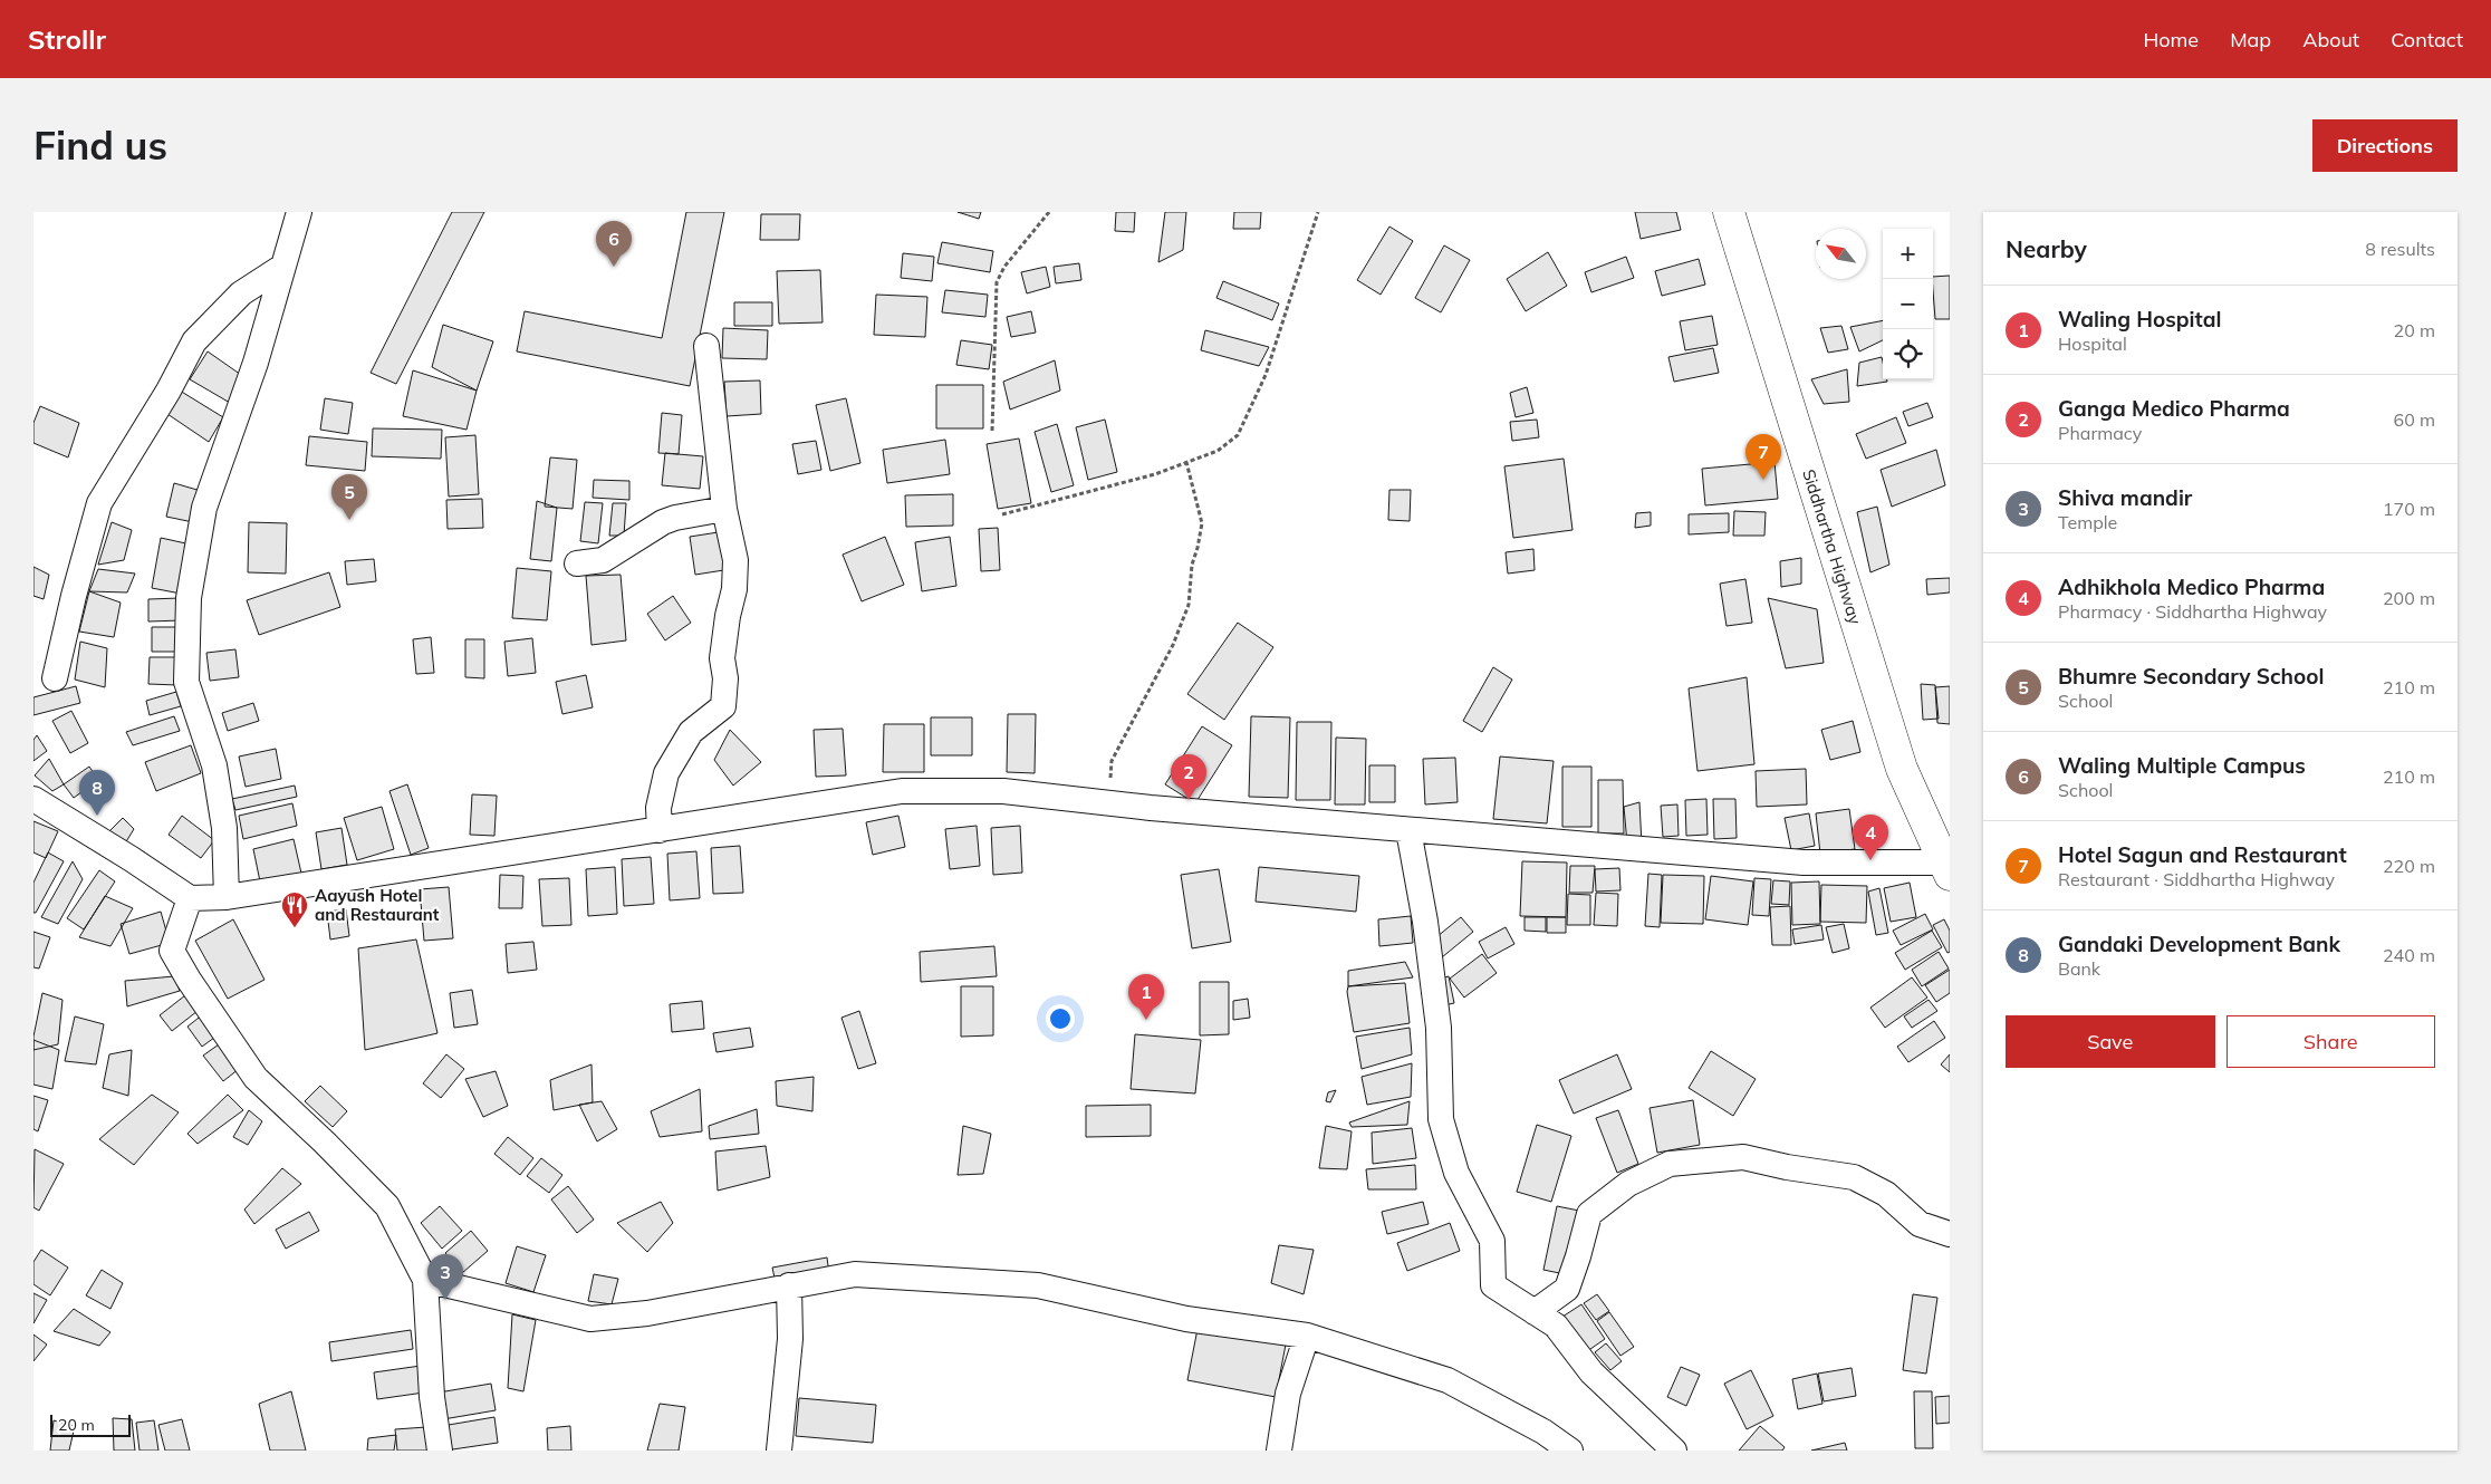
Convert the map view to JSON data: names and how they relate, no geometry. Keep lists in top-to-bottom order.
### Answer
{
  "streets": {
    "highway": ["Siddhartha Highway"]
  },
  "places": {
    "restaurant": ["Aayush Hotel and Restaurant"]
  },
  "scale_bar": "20 m",
  "north": "top left",
  "page": {
    "header": "Strollr",
    "nav": [
      "Home",
      "Map",
      "About",
      "Contact"
    ],
    "buttons": [
      "Directions",
      ["Save", "Share"]
    ],
    "title": "Find us",
    "heading": ["Nearby", "8 results"],
    "pins": [
      "6",
      "7",
      "5",
      "2",
      "8",
      "4",
      "1",
      "3"
    ],
    "map_buttons": ["+", "−"],
    "list": [
      {
        "mark": "1",
        "name": "Waling Hospital",
        "note": "Hospital",
        "value": "20 m"
      },
      {
        "mark": "2",
        "name": "Ganga Medico Pharma",
        "note": "Pharmacy",
        "value": "60 m"
      },
      {
        "mark": "3",
        "name": "Shiva mandir",
        "note": "Temple",
        "value": "170 m"
      },
      {
        "mark": "4",
        "name": "Adhikhola Medico Pharma",
        "note": "Pharmacy · Siddhartha Highway",
        "value": "200 m"
      },
      {
        "mark": "5",
        "name": "Bhumre Secondary School",
        "note": "School",
        "value": "210 m"
      },
      {
        "mark": "6",
        "name": "Waling Multiple Campus",
        "note": "School",
        "value": "210 m"
      },
      {
        "mark": "7",
        "name": "Hotel Sagun and Restaurant",
        "note": "Restaurant · Siddhartha Highway",
        "value": "220 m"
      },
      {
        "mark": "8",
        "name": "Gandaki Development Bank",
        "note": "Bank",
        "value": "240 m"
      }
    ],
    "scale": "20 m"
  }
}
